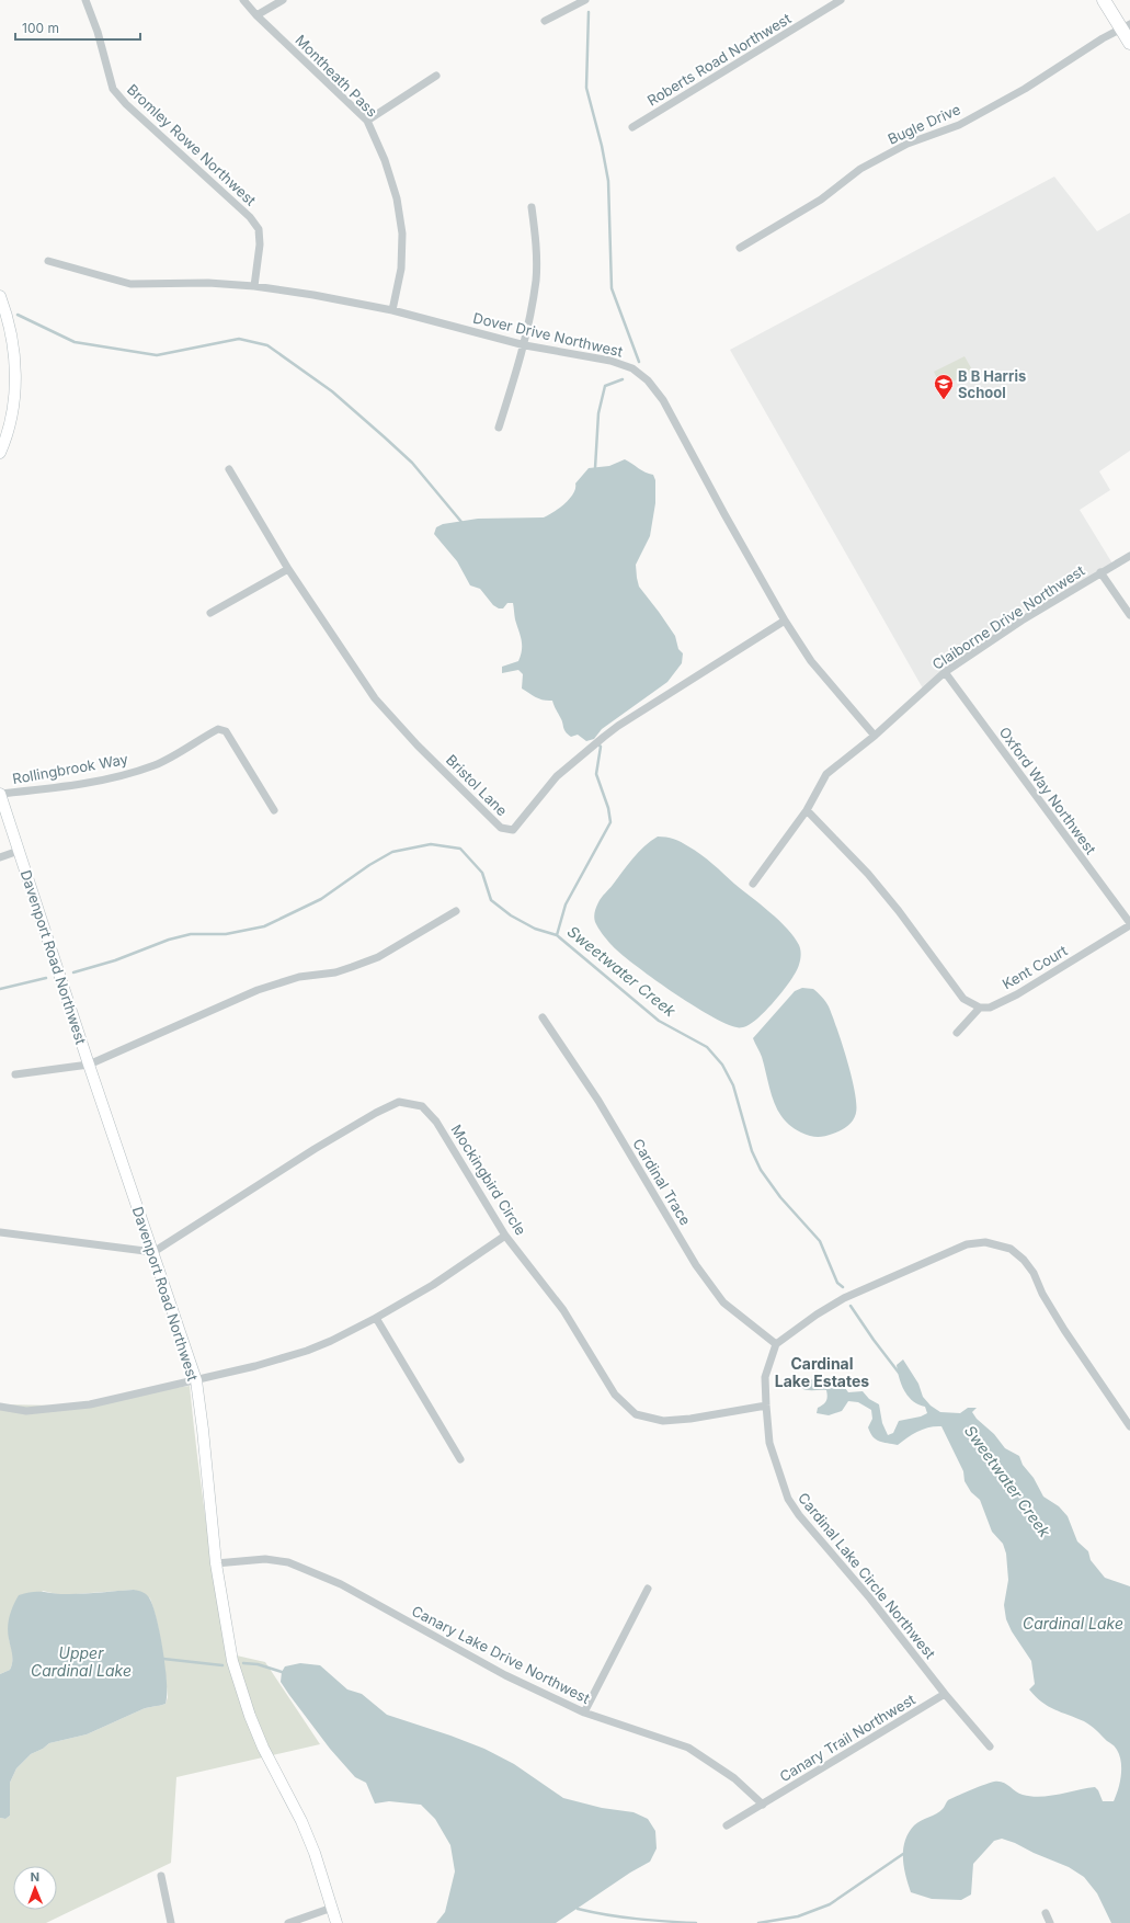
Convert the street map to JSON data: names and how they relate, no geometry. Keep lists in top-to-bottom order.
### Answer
{
  "streets": {
    "street": [
      "Roberts Road Northwest",
      "Montheath Pass",
      "Bugle Drive",
      "Bromley Rowe Northwest",
      "Dover Drive Northwest",
      "Claiborne Drive Northwest",
      "Rollingbrook Way",
      "Bristol Lane",
      "Oxford Way Northwest",
      "Davenport Road Northwest",
      "Kent Court",
      "Mockingbird Circle",
      "Cardinal Trace",
      "Cardinal Lake Circle Northwest",
      "Canary Lake Drive Northwest",
      "Canary Trail Northwest"
    ]
  },
  "crossings": [
    ["Montheath Pass", "Dover Drive Northwest"],
    ["Bromley Rowe Northwest", "Dover Drive Northwest"],
    ["Dover Drive Northwest", "Claiborne Drive Northwest"],
    ["Dover Drive Northwest", "Bristol Lane"],
    ["Claiborne Drive Northwest", "Oxford Way Northwest"],
    ["Rollingbrook Way", "Davenport Road Northwest"],
    ["Oxford Way Northwest", "Kent Court"],
    ["Davenport Road Northwest", "Mockingbird Circle"],
    ["Davenport Road Northwest", "Canary Lake Drive Northwest"],
    ["Mockingbird Circle", "Cardinal Lake Circle Northwest"],
    ["Cardinal Trace", "Cardinal Lake Circle Northwest"],
    ["Cardinal Lake Circle Northwest", "Canary Trail Northwest"],
    ["Canary Lake Drive Northwest", "Canary Trail Northwest"]
  ],
  "districts": ["Cardinal Lake Estates"],
  "water": ["Sweetwater Creek", "Cardinal Lake", "Upper Cardinal Lake"],
  "places": {
    "school or university": ["B B Harris School"]
  },
  "scale_bar": "100 m",
  "north": "top"
}
